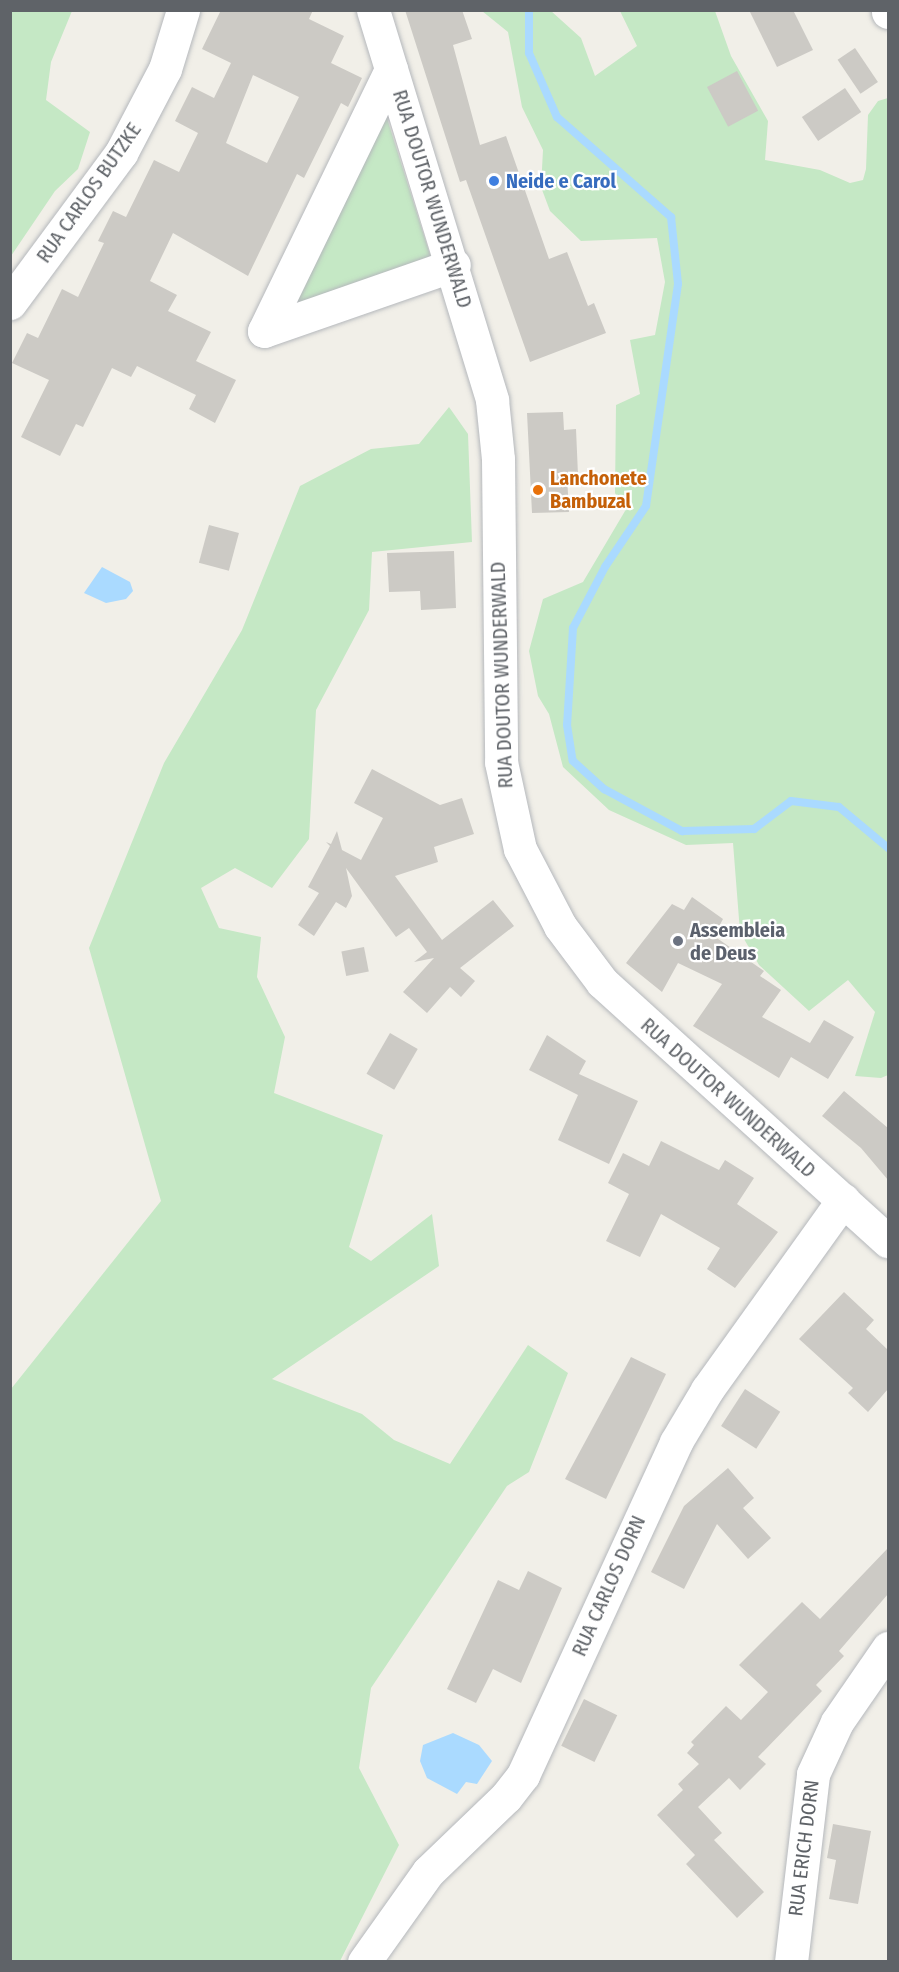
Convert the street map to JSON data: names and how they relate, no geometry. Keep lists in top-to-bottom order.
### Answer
{
  "streets": {
    "street": [
      "RUA CARLOS BUTZKE",
      "RUA DOUTOR WUNDERWALD",
      "RUA CARLOS DORN",
      "RUA ERICH DORN"
    ]
  },
  "crossings": [
    ["RUA DOUTOR WUNDERWALD", "RUA CARLOS DORN"]
  ],
  "places": ["Neide e Carol", "Lanchonete Bambuzal", "Assembleia de Deus"]
}
